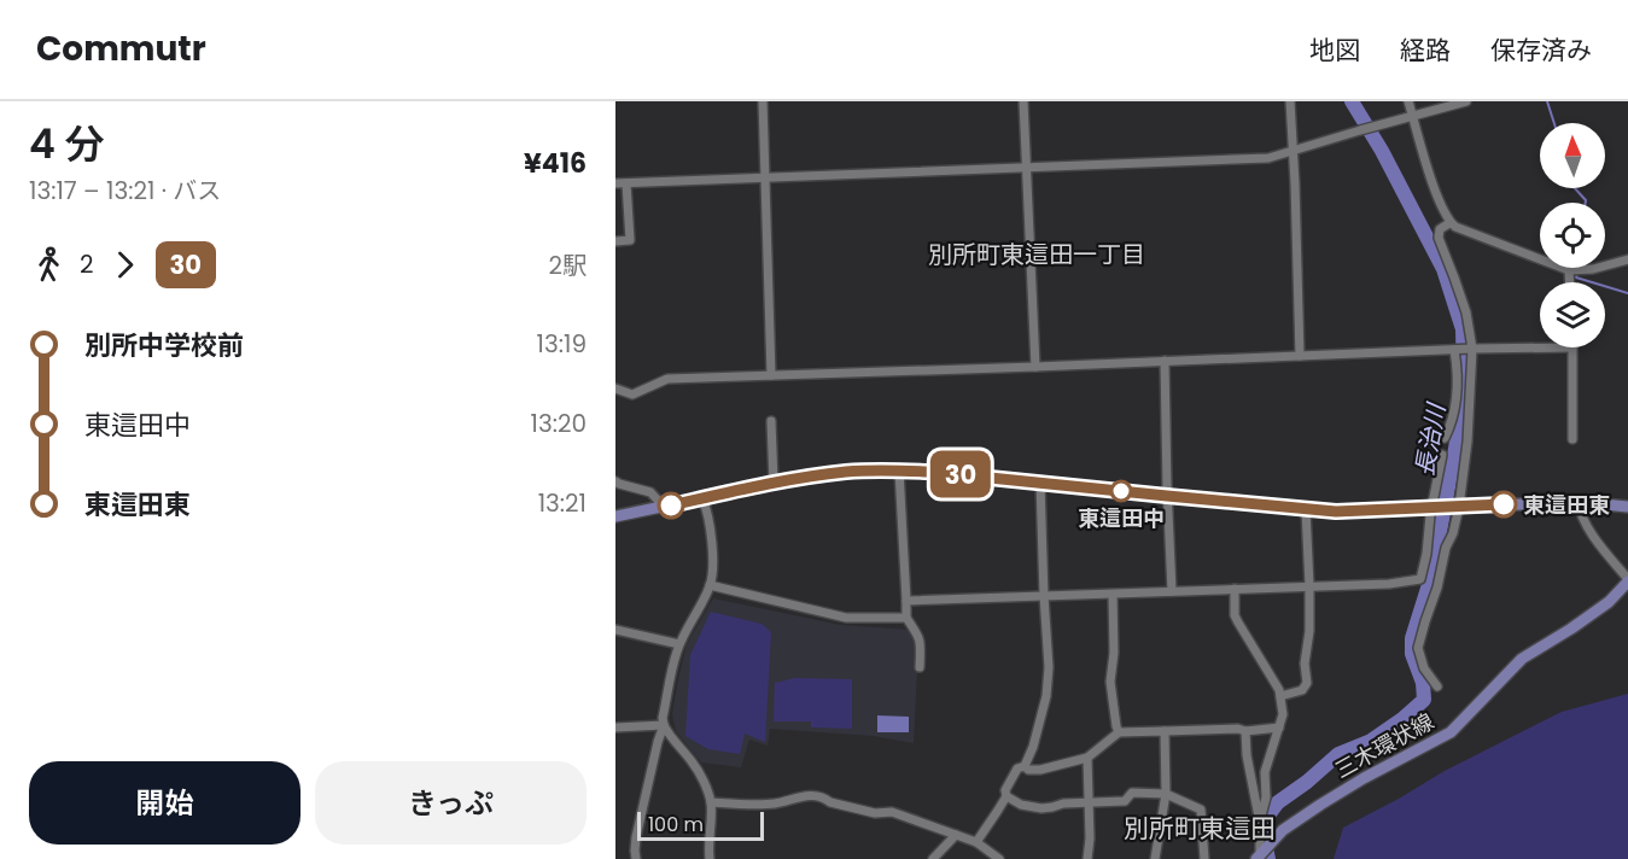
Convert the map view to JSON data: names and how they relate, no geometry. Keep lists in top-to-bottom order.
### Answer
{
  "streets": {
    "main road": ["三木環状線"]
  },
  "districts": ["別所町東這田一丁目", "別所町東這田"],
  "water": ["長治川"],
  "places": ["東這田中", "東這田東"],
  "lines": ["bus line 30"],
  "scale_bar": "100 m",
  "north": "top",
  "page": {
    "header": "Commutr",
    "nav": ["地図", "経路", "保存済み"],
    "heading": ["4 分", "13:17 – 13:21 · バス", "¥416"],
    "on_map": "30",
    "legs": ["2", "30", "2駅"],
    "list": [
      {
        "name": "別所中学校前",
        "value": "13:19"
      },
      {
        "name": "東這田中",
        "value": "13:20"
      },
      {
        "name": "東這田東",
        "value": "13:21"
      }
    ],
    "buttons": ["開始", "きっぷ"],
    "scale": "100 m"
  }
}
